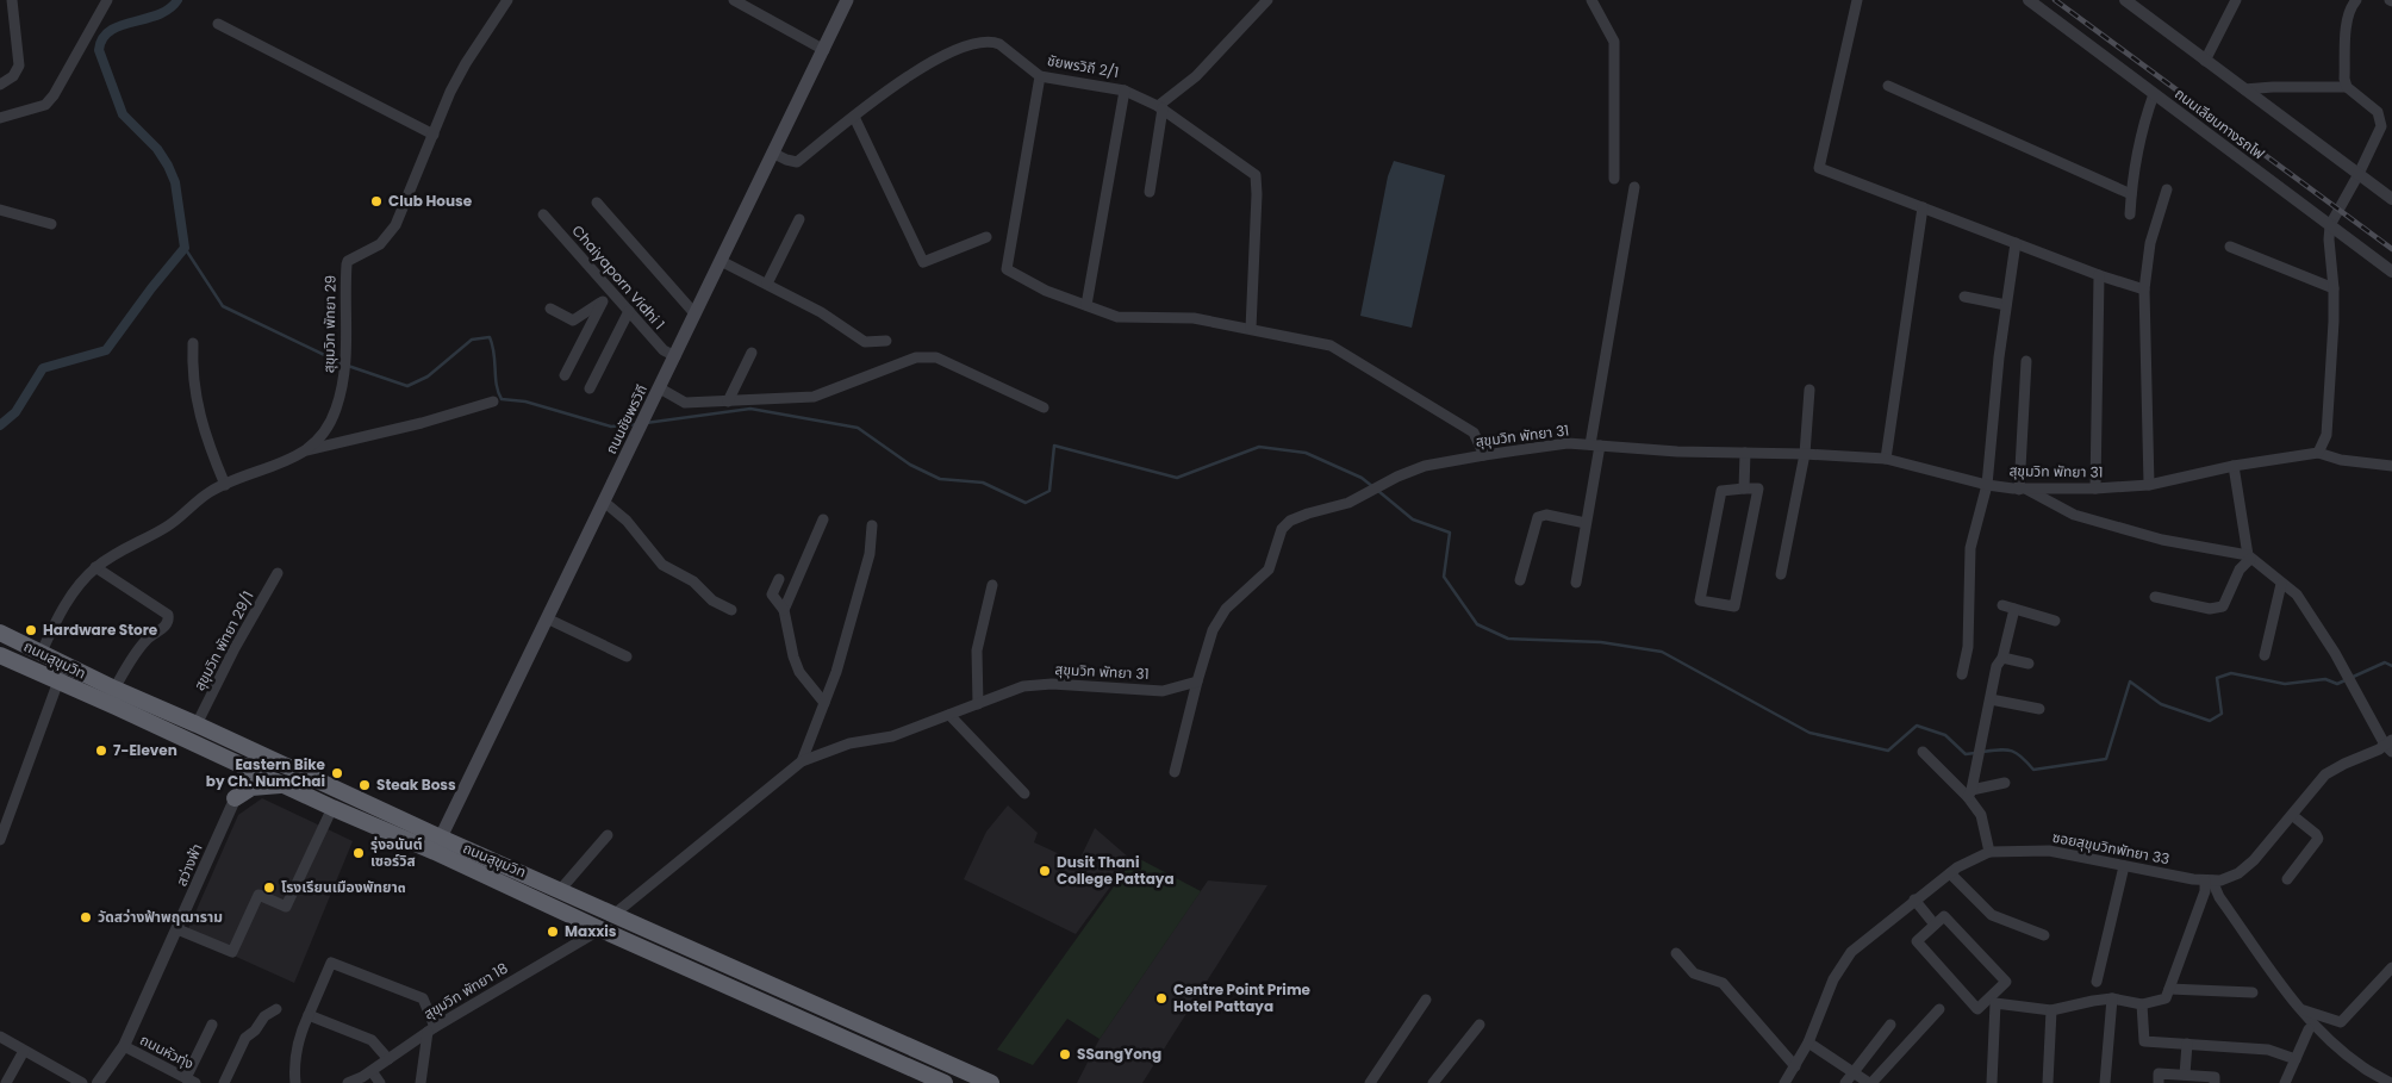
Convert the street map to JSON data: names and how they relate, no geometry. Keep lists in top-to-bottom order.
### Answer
{
  "streets": {
    "highway": ["ถนนสุขุมวิท"],
    "main road": ["ถนนชัยพรวิถี"],
    "street": [
      "ชัยพรวิถี 2/1",
      "ถนนเลียบทางรถไฟ",
      "Chaiyaporn Vidhi 1",
      "สุขุมวิท พัทยา 29",
      "สุขุมวิท พัทยา 31",
      "สุขุมวิท พัทยา 29/1",
      "ซอยสุขุมวิทพัทยา 33",
      "สว่างฟ้า",
      "สุขุมวิท พัทยา 18",
      "ถนนหัวทุ่ง"
    ]
  },
  "crossings": [
    ["ชัยพรวิถี 2/1", "ถนนชัยพรวิถี"],
    ["Chaiyaporn Vidhi 1", "ถนนชัยพรวิถี"],
    ["สุขุมวิท พัทยา 29", "ถนนสุขุมวิท"],
    ["ถนนชัยพรวิถี", "ถนนสุขุมวิท"],
    ["สุขุมวิท พัทยา 31", "ถนนสุขุมวิท"],
    ["สุขุมวิท พัทยา 29/1", "ถนนสุขุมวิท"],
    ["ถนนสุขุมวิท", "สว่างฟ้า"],
    ["ถนนสุขุมวิท", "สุขุมวิท พัทยา 18"],
    ["สว่างฟ้า", "ถนนหัวทุ่ง"]
  ],
  "places": [
    "Club House",
    "Hardware Store",
    "7-Eleven",
    "Eastern Bike by Ch. NumChai",
    "Steak Boss",
    "รุ่งอนันต์ เซอร์วิส",
    "Dusit Thani College Pattaya",
    "โรงเรียนเมืองพัทยา๓",
    "วัดสว่างฟ้าพฤฒาราม",
    "Maxxis",
    "Centre Point Prime Hotel Pattaya",
    "SSangYong"
  ]
}
